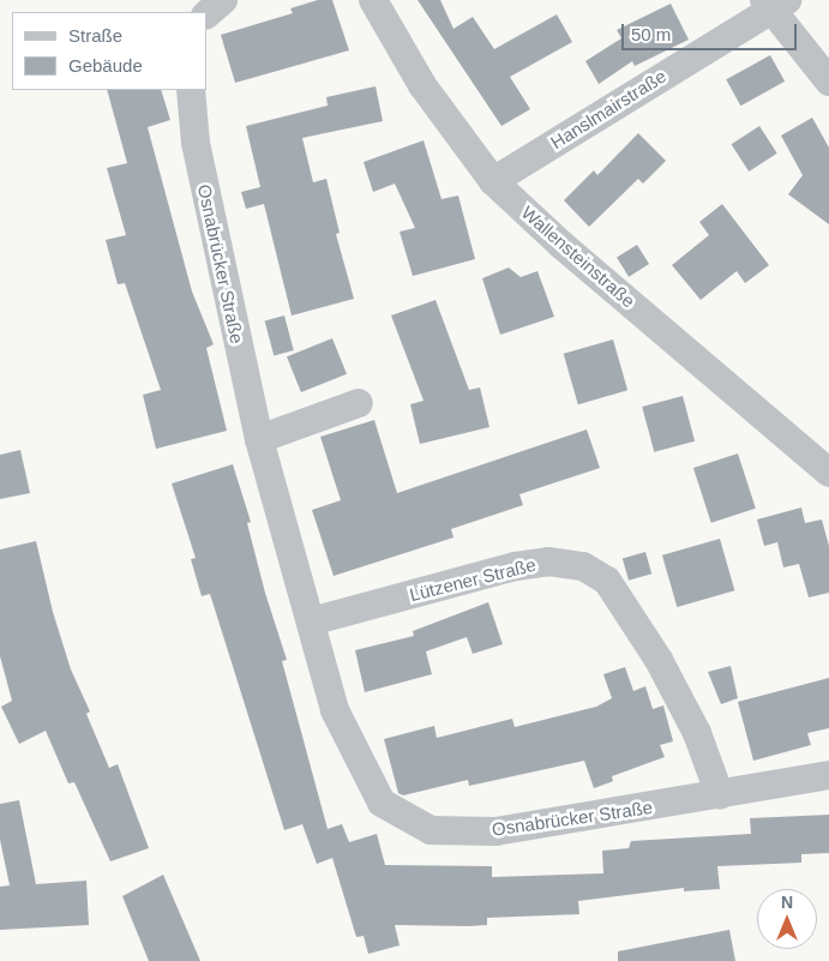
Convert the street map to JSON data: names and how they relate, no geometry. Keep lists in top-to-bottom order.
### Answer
{
  "streets": {
    "street": [
      "Hanslmairstraße",
      "Wallensteinstraße",
      "Osnabrücker Straße",
      "Lützener Straße"
    ]
  },
  "crossings": [
    ["Hanslmairstraße", "Wallensteinstraße"],
    ["Osnabrücker Straße", "Lützener Straße"]
  ],
  "legend": ["Straße", "Gebäude"],
  "scale_bar": "50 m",
  "north": "top"
}
